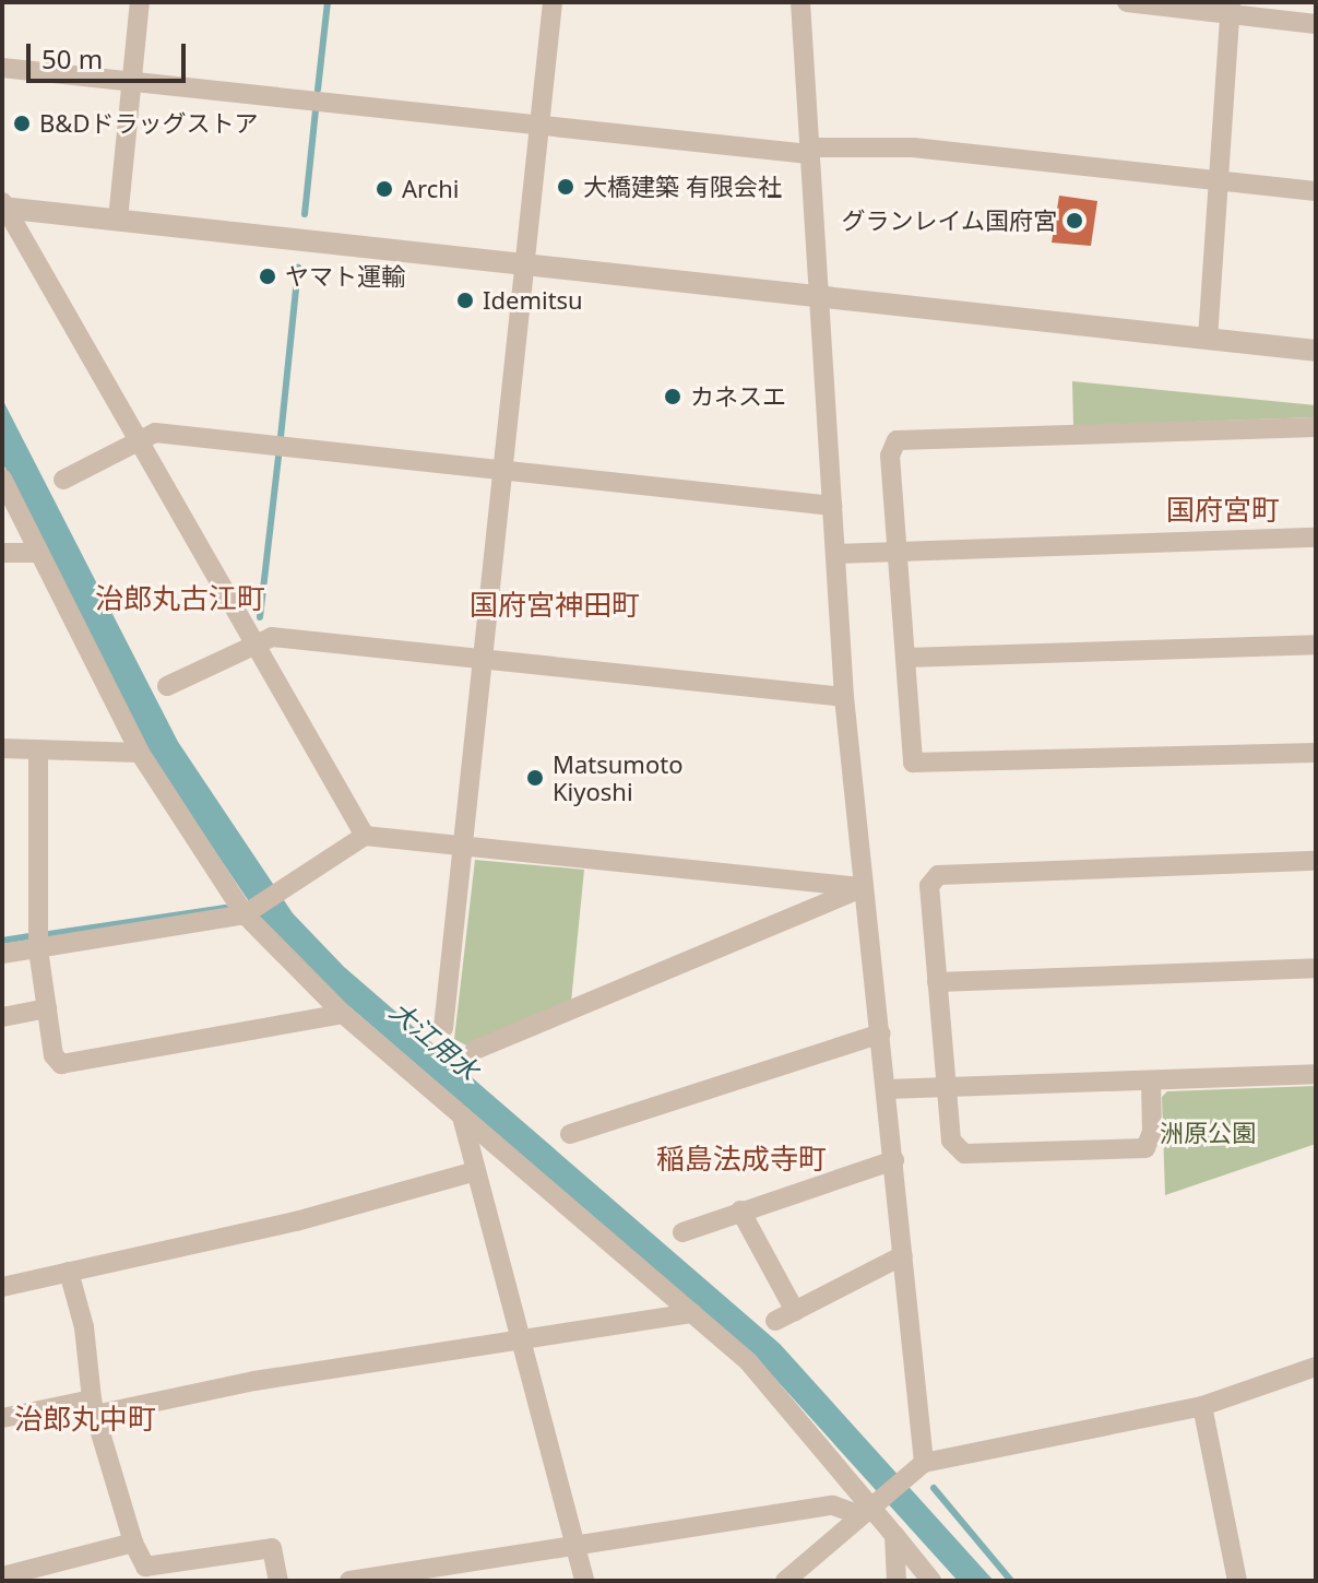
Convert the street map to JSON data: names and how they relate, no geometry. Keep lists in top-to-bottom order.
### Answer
{
  "districts": [
    "国府宮町",
    "治郎丸古江町",
    "国府宮神田町",
    "稲島法成寺町",
    "治郎丸中町"
  ],
  "water": ["大江用水"],
  "parks": ["洲原公園"],
  "places": [
    "B&Dドラッグストア",
    "大橋建築 有限会社",
    "Archi",
    "グランレイム国府宮",
    "ヤマト運輸",
    "Idemitsu",
    "カネスエ",
    "Matsumoto Kiyoshi"
  ],
  "scale_bar": "50 m"
}
